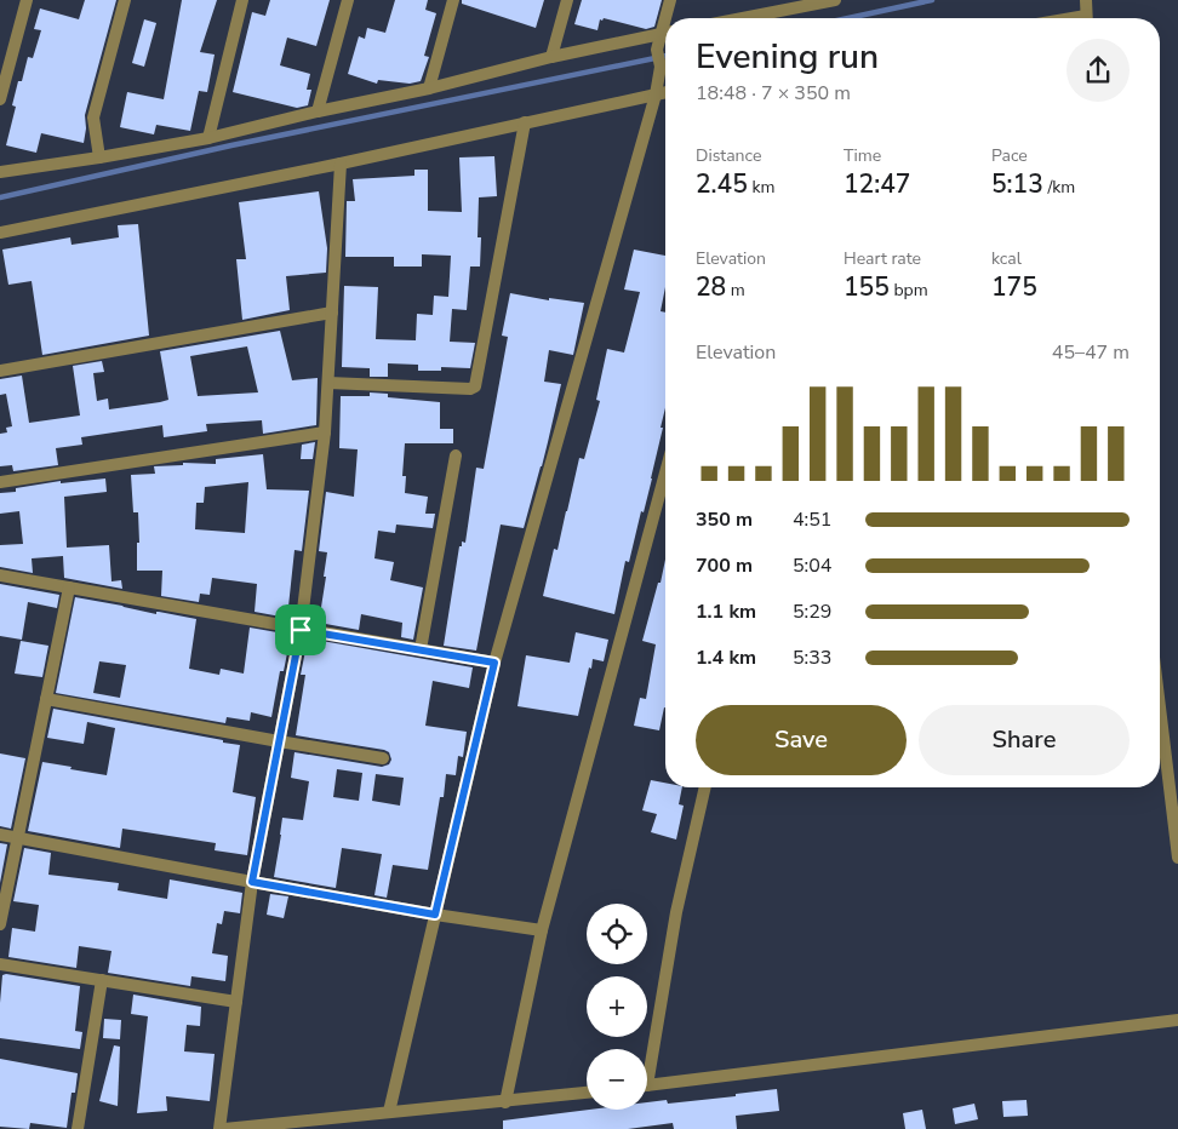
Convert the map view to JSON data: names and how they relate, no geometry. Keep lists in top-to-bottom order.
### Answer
{
  "page": {
    "heading": ["Evening run", "18:48 · 7 × 350 m"],
    "stats": [
      ["Distance", "2.45 km"],
      ["Time", "12:47"],
      ["Pace", "5:13 /km"],
      ["Elevation", "28 m"],
      ["Heart rate", "155 bpm"],
      ["kcal", "175"]
    ],
    "chart": ["Elevation", "45–47 m"],
    "list": [
      {
        "name": "350 m",
        "note": "4:51"
      },
      {
        "name": "700 m",
        "note": "5:04"
      },
      {
        "name": "1.1 km",
        "note": "5:29"
      },
      {
        "name": "1.4 km",
        "note": "5:33"
      }
    ],
    "buttons": ["Save", "Share"],
    "map_buttons": ["+", "−"]
  }
}
